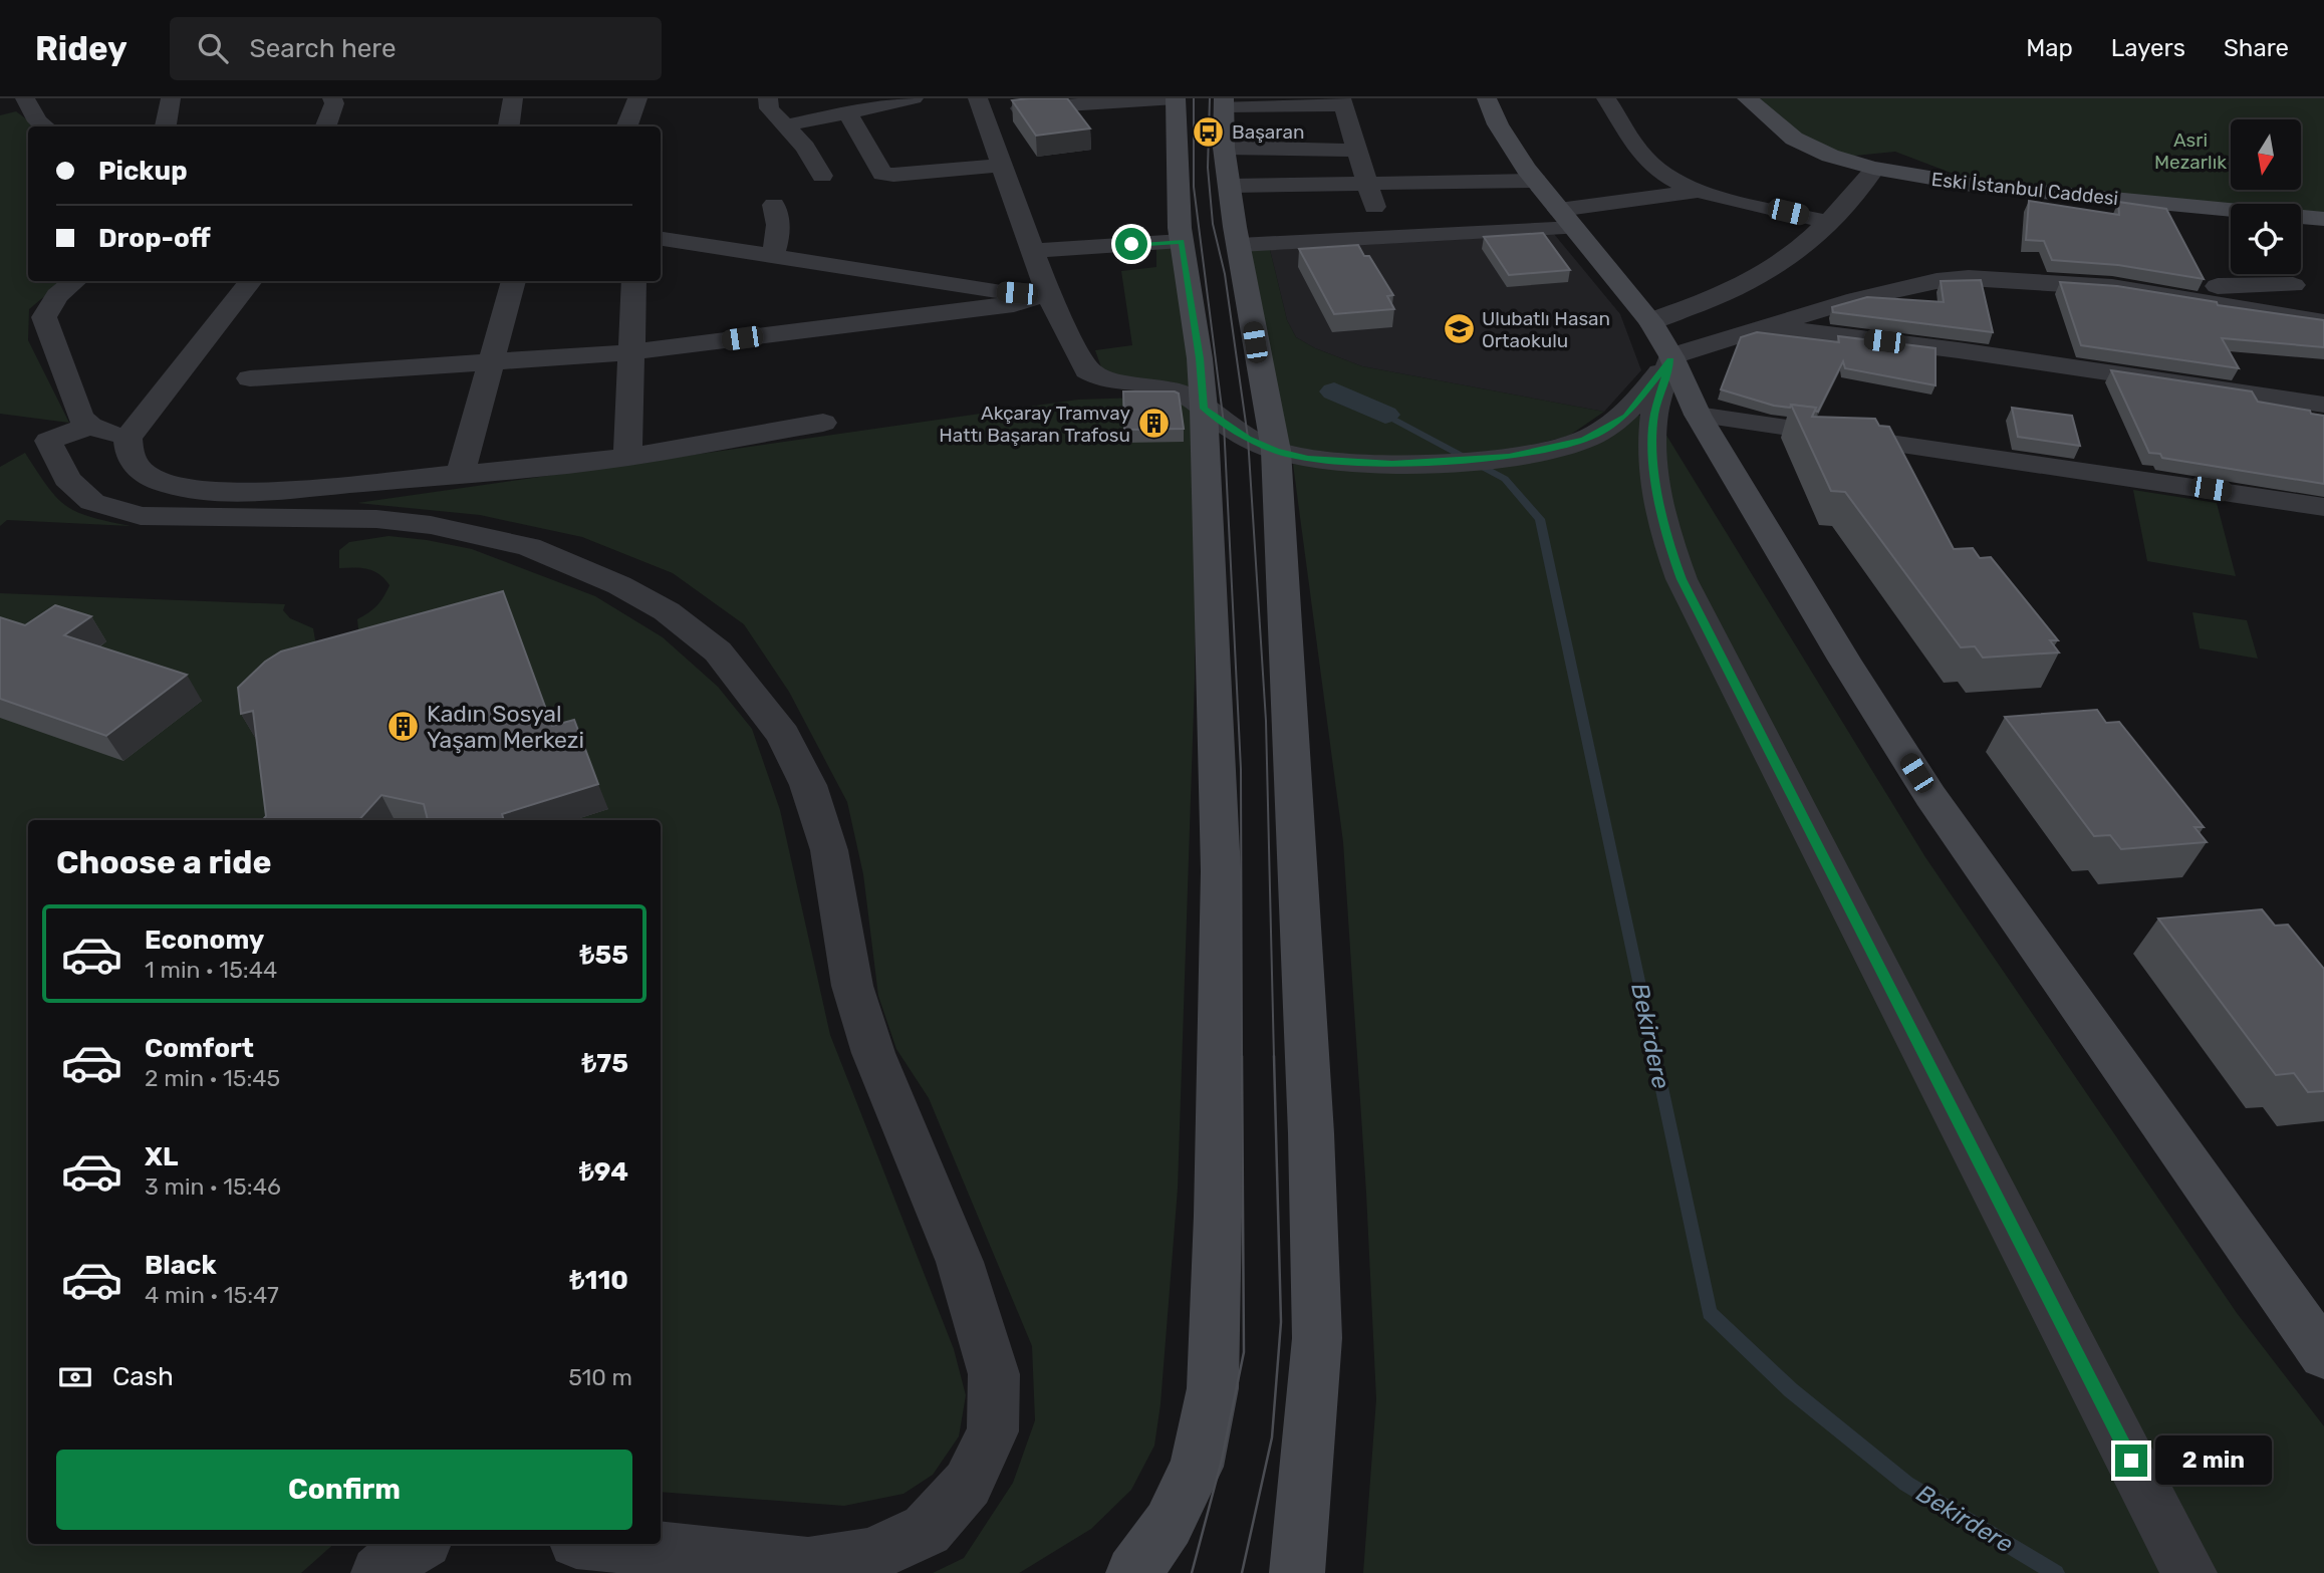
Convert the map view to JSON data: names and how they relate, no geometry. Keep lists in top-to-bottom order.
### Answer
{
  "streets": {
    "main road": ["Eski İstanbul Caddesi"]
  },
  "water": ["Bekirdere"],
  "parks": ["Asri Mezarlık"],
  "places": {
    "bus stop": ["Başaran"],
    "school or university": ["Ulubatlı Hasan Ortaokulu"],
    "building": ["Akçaray Tramvay Hattı Başaran Trafosu", "Kadın Sosyal Yaşam Merkezi"]
  },
  "north": "bottom",
  "page": {
    "header": "Ridey",
    "search": "Search here",
    "nav": ["Map", "Layers", "Share"],
    "banner": ["Pickup", "Drop-off"],
    "heading": "Choose a ride",
    "list": [
      {
        "name": "Economy",
        "note": "1 min · 15:44",
        "value": "₺55"
      },
      {
        "name": "Comfort",
        "note": "2 min · 15:45",
        "value": "₺75"
      },
      {
        "name": "XL",
        "note": "3 min · 15:46",
        "value": "₺94"
      },
      {
        "name": "Black",
        "note": "4 min · 15:47",
        "value": "₺110"
      }
    ],
    "pay": ["Cash", "510 m"],
    "bubble": "2 min",
    "buttons": "Confirm"
  }
}
